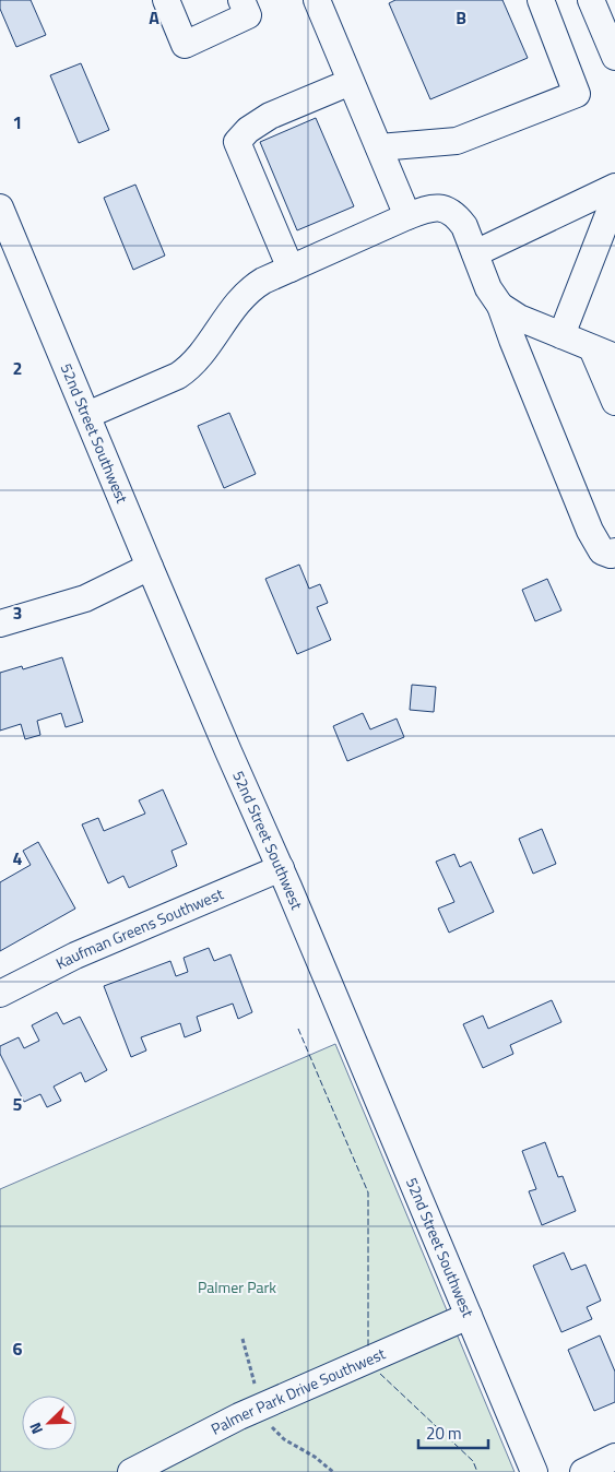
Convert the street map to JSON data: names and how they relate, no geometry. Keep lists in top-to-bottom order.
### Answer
{
  "streets": {
    "street": ["52nd Street Southwest", "Kaufman Greens Southwest", "Palmer Park Drive Southwest"]
  },
  "crossings": [
    ["52nd Street Southwest", "Kaufman Greens Southwest"],
    ["52nd Street Southwest", "Palmer Park Drive Southwest"]
  ],
  "parks": ["Palmer Park"],
  "scale_bar": "20 m",
  "north": "bottom left",
  "grid": {
    "columns": ["A", "B"],
    "rows": [
      "1",
      "2",
      "3",
      "4",
      "5",
      "6"
    ]
  }
}
